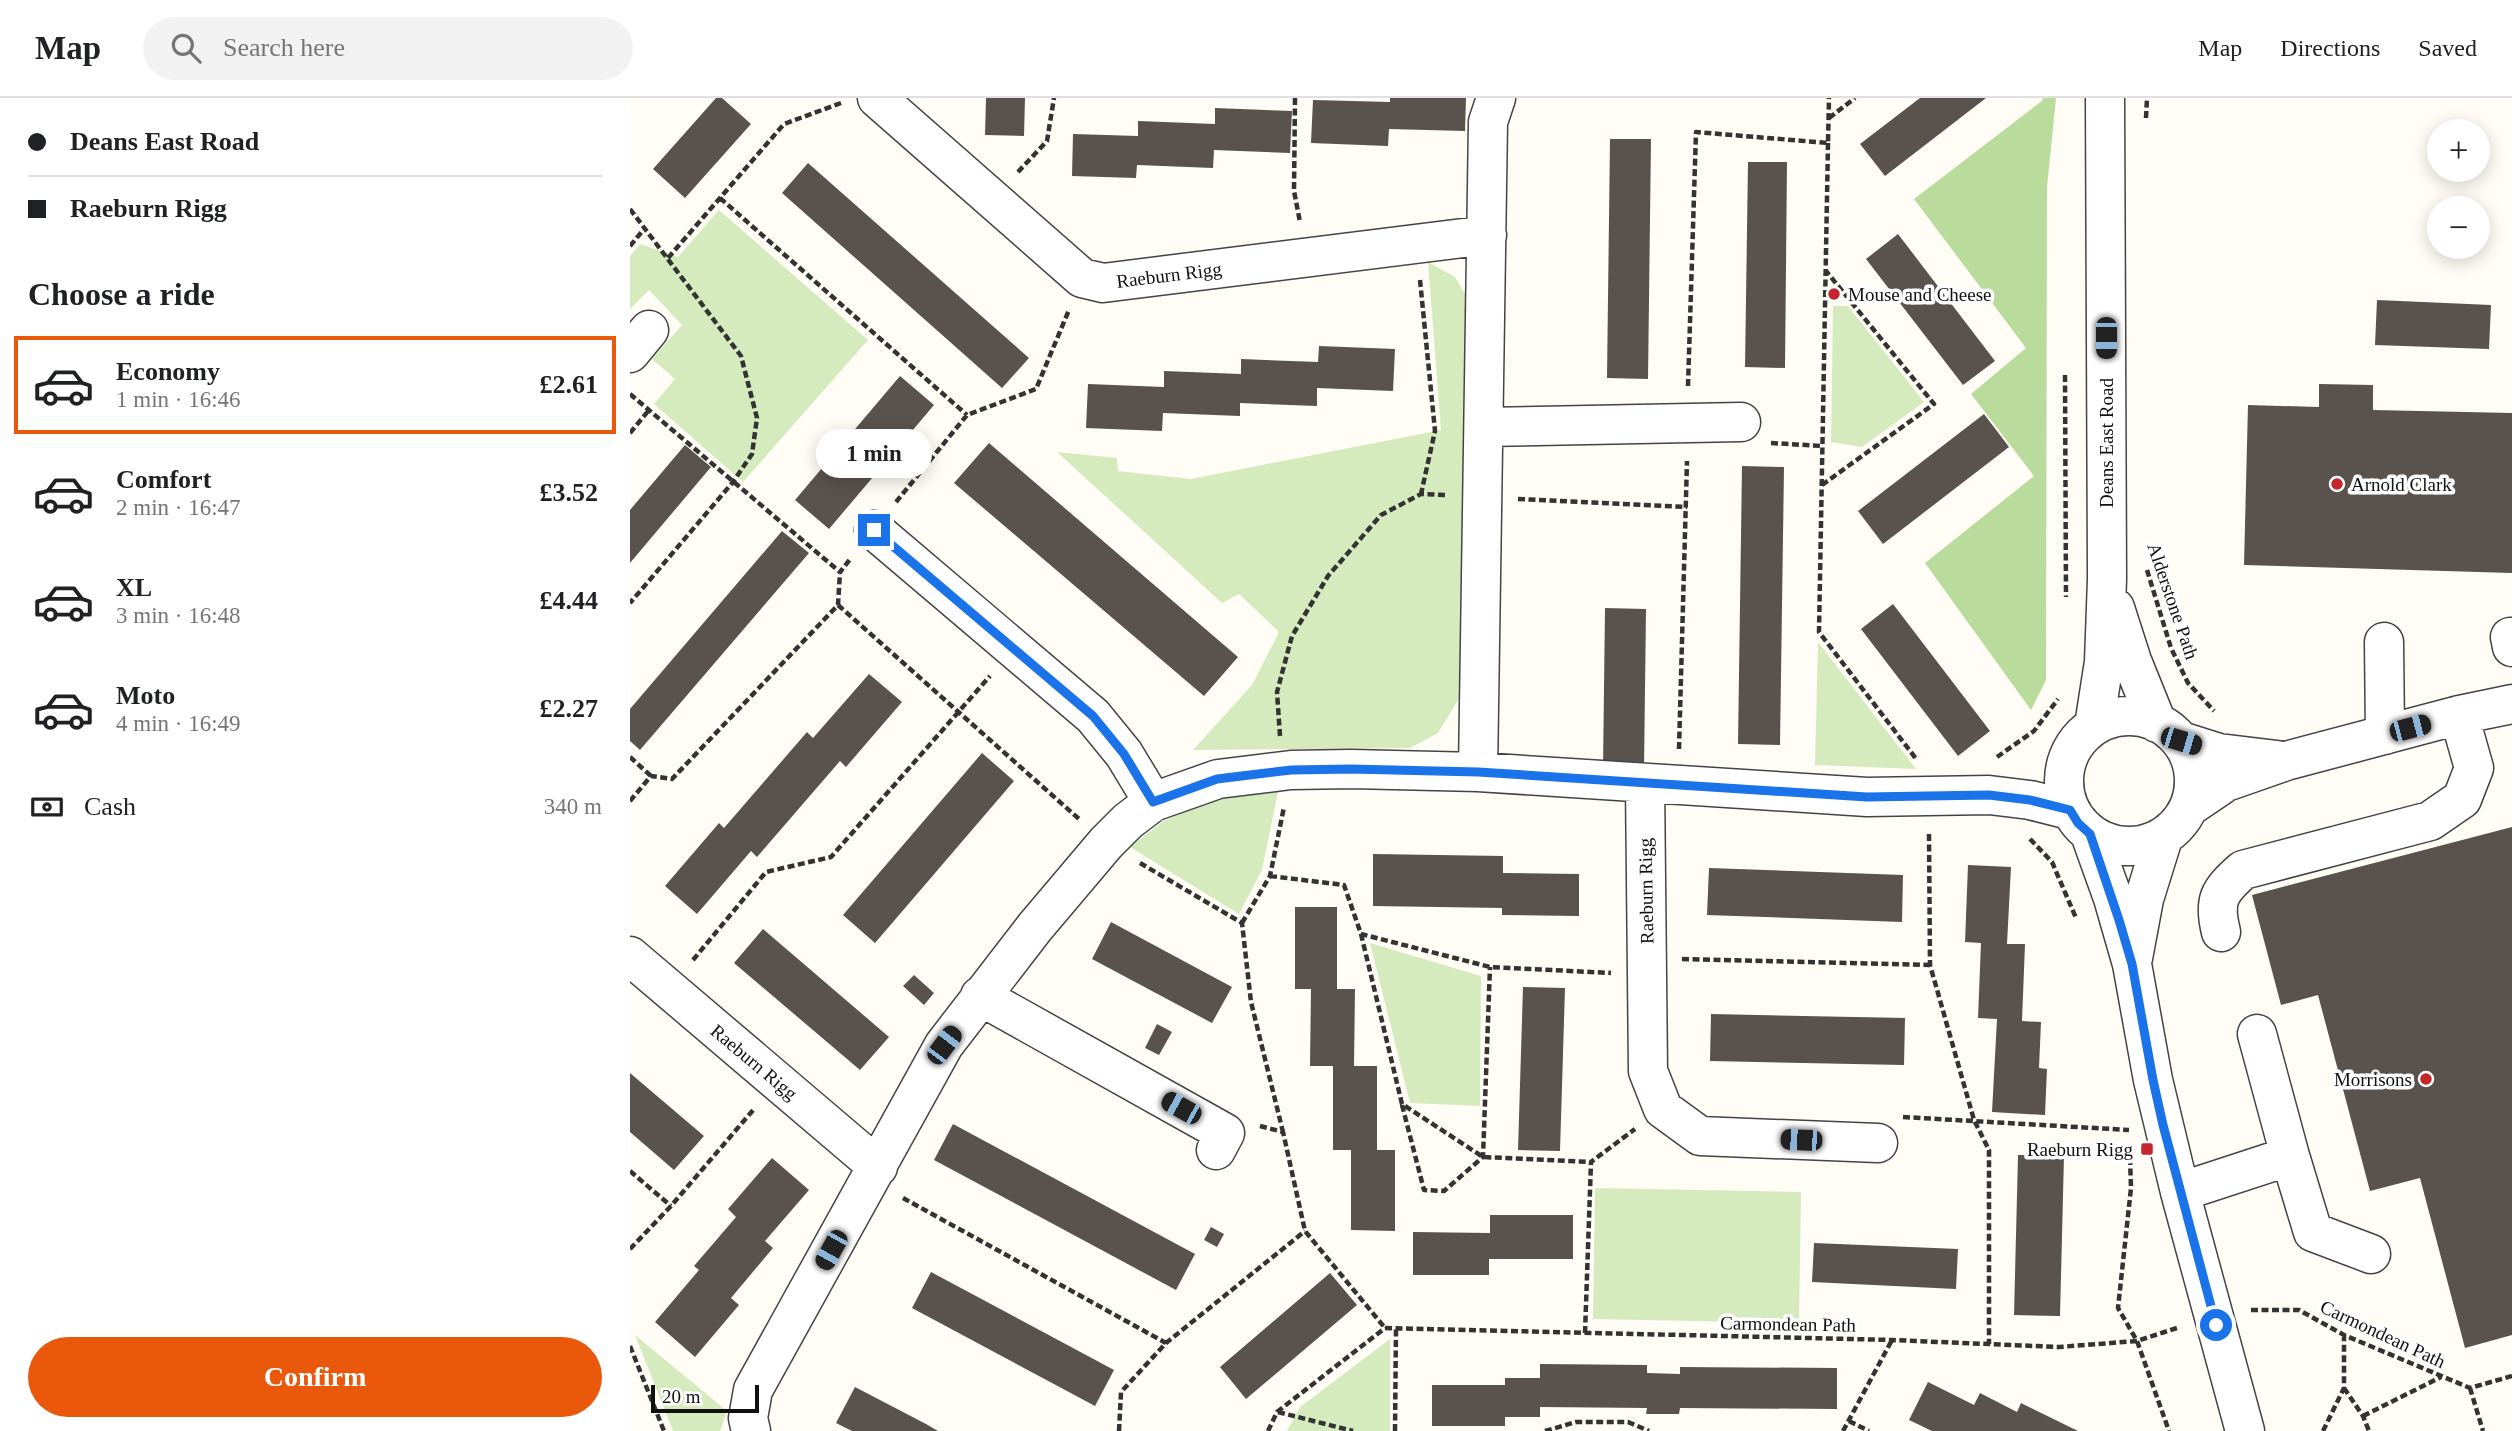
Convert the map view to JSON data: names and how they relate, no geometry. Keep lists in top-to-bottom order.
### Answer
{
  "streets": {
    "street": ["Raeburn Rigg", "Deans East Road"],
    "path": ["Alderstone Path", "Carmondean Path"]
  },
  "places": {
    "other": ["Mouse and Cheese", "Arnold Clark", "Morrisons"],
    "transit": ["Raeburn Rigg"]
  },
  "scale_bar": "20 m",
  "page": {
    "header": "Map",
    "search": "Search here",
    "nav": ["Map", "Directions", "Saved"],
    "banner": ["Deans East Road", "Raeburn Rigg"],
    "map_buttons": ["+", "−"],
    "heading": "Choose a ride",
    "list": [
      {
        "name": "Economy",
        "note": "1 min · 16:46",
        "value": "£2.61"
      },
      {
        "name": "Comfort",
        "note": "2 min · 16:47",
        "value": "£3.52"
      },
      {
        "name": "XL",
        "note": "3 min · 16:48",
        "value": "£4.44"
      },
      {
        "name": "Moto",
        "note": "4 min · 16:49",
        "value": "£2.27"
      }
    ],
    "bubble": "1 min",
    "pay": ["Cash", "340 m"],
    "buttons": "Confirm",
    "scale": "20 m"
  }
}
